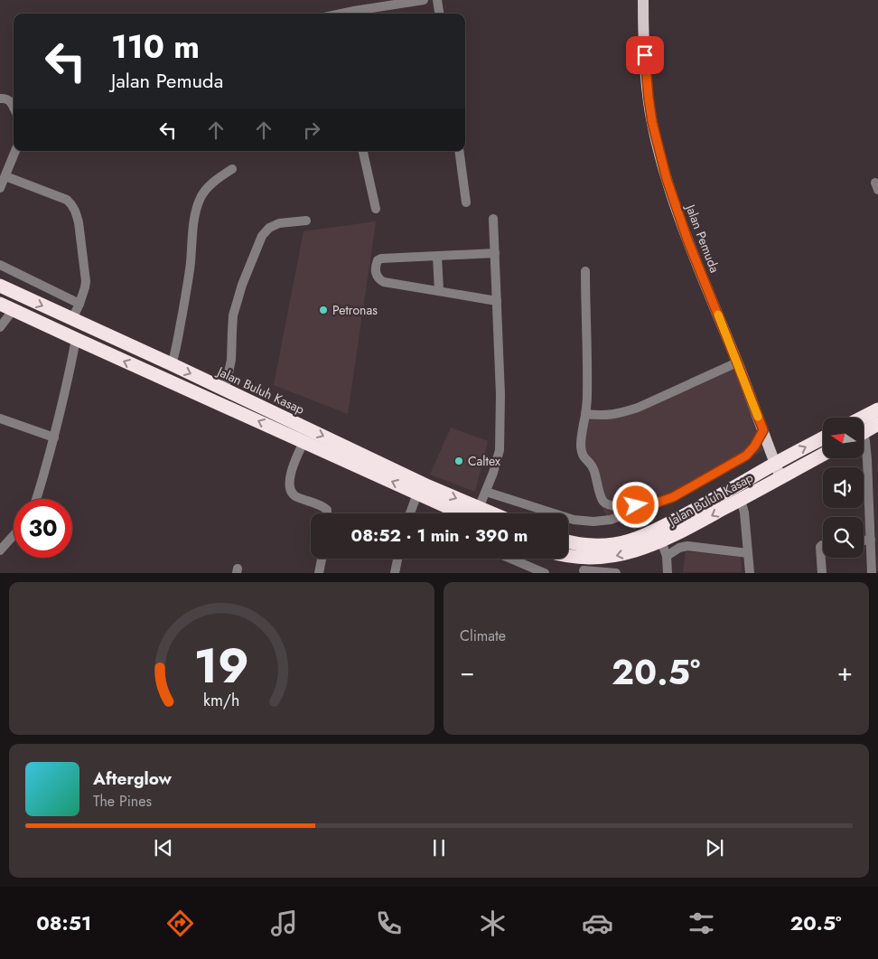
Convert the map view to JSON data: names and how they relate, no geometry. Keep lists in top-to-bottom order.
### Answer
{
  "streets": {
    "highway": ["Jalan Buluh Kasap"],
    "main road": ["Jalan Pemuda"]
  },
  "crossings": [
    ["Jalan Pemuda", "Jalan Buluh Kasap"]
  ],
  "places": ["Petronas", "Caltex"],
  "north": "left",
  "page": {
    "turn": ["110 m", "Jalan Pemuda"],
    "limit": "30",
    "trip": "08:52 · 1 min · 390 m",
    "tile": "Climate",
    "heat": ["−", "20.5°", "+"],
    "song": ["Afterglow", "The Pines"],
    "tabs": ["08:51", "20.5°"],
    "gauge": ["19", "km/h"]
  }
}
